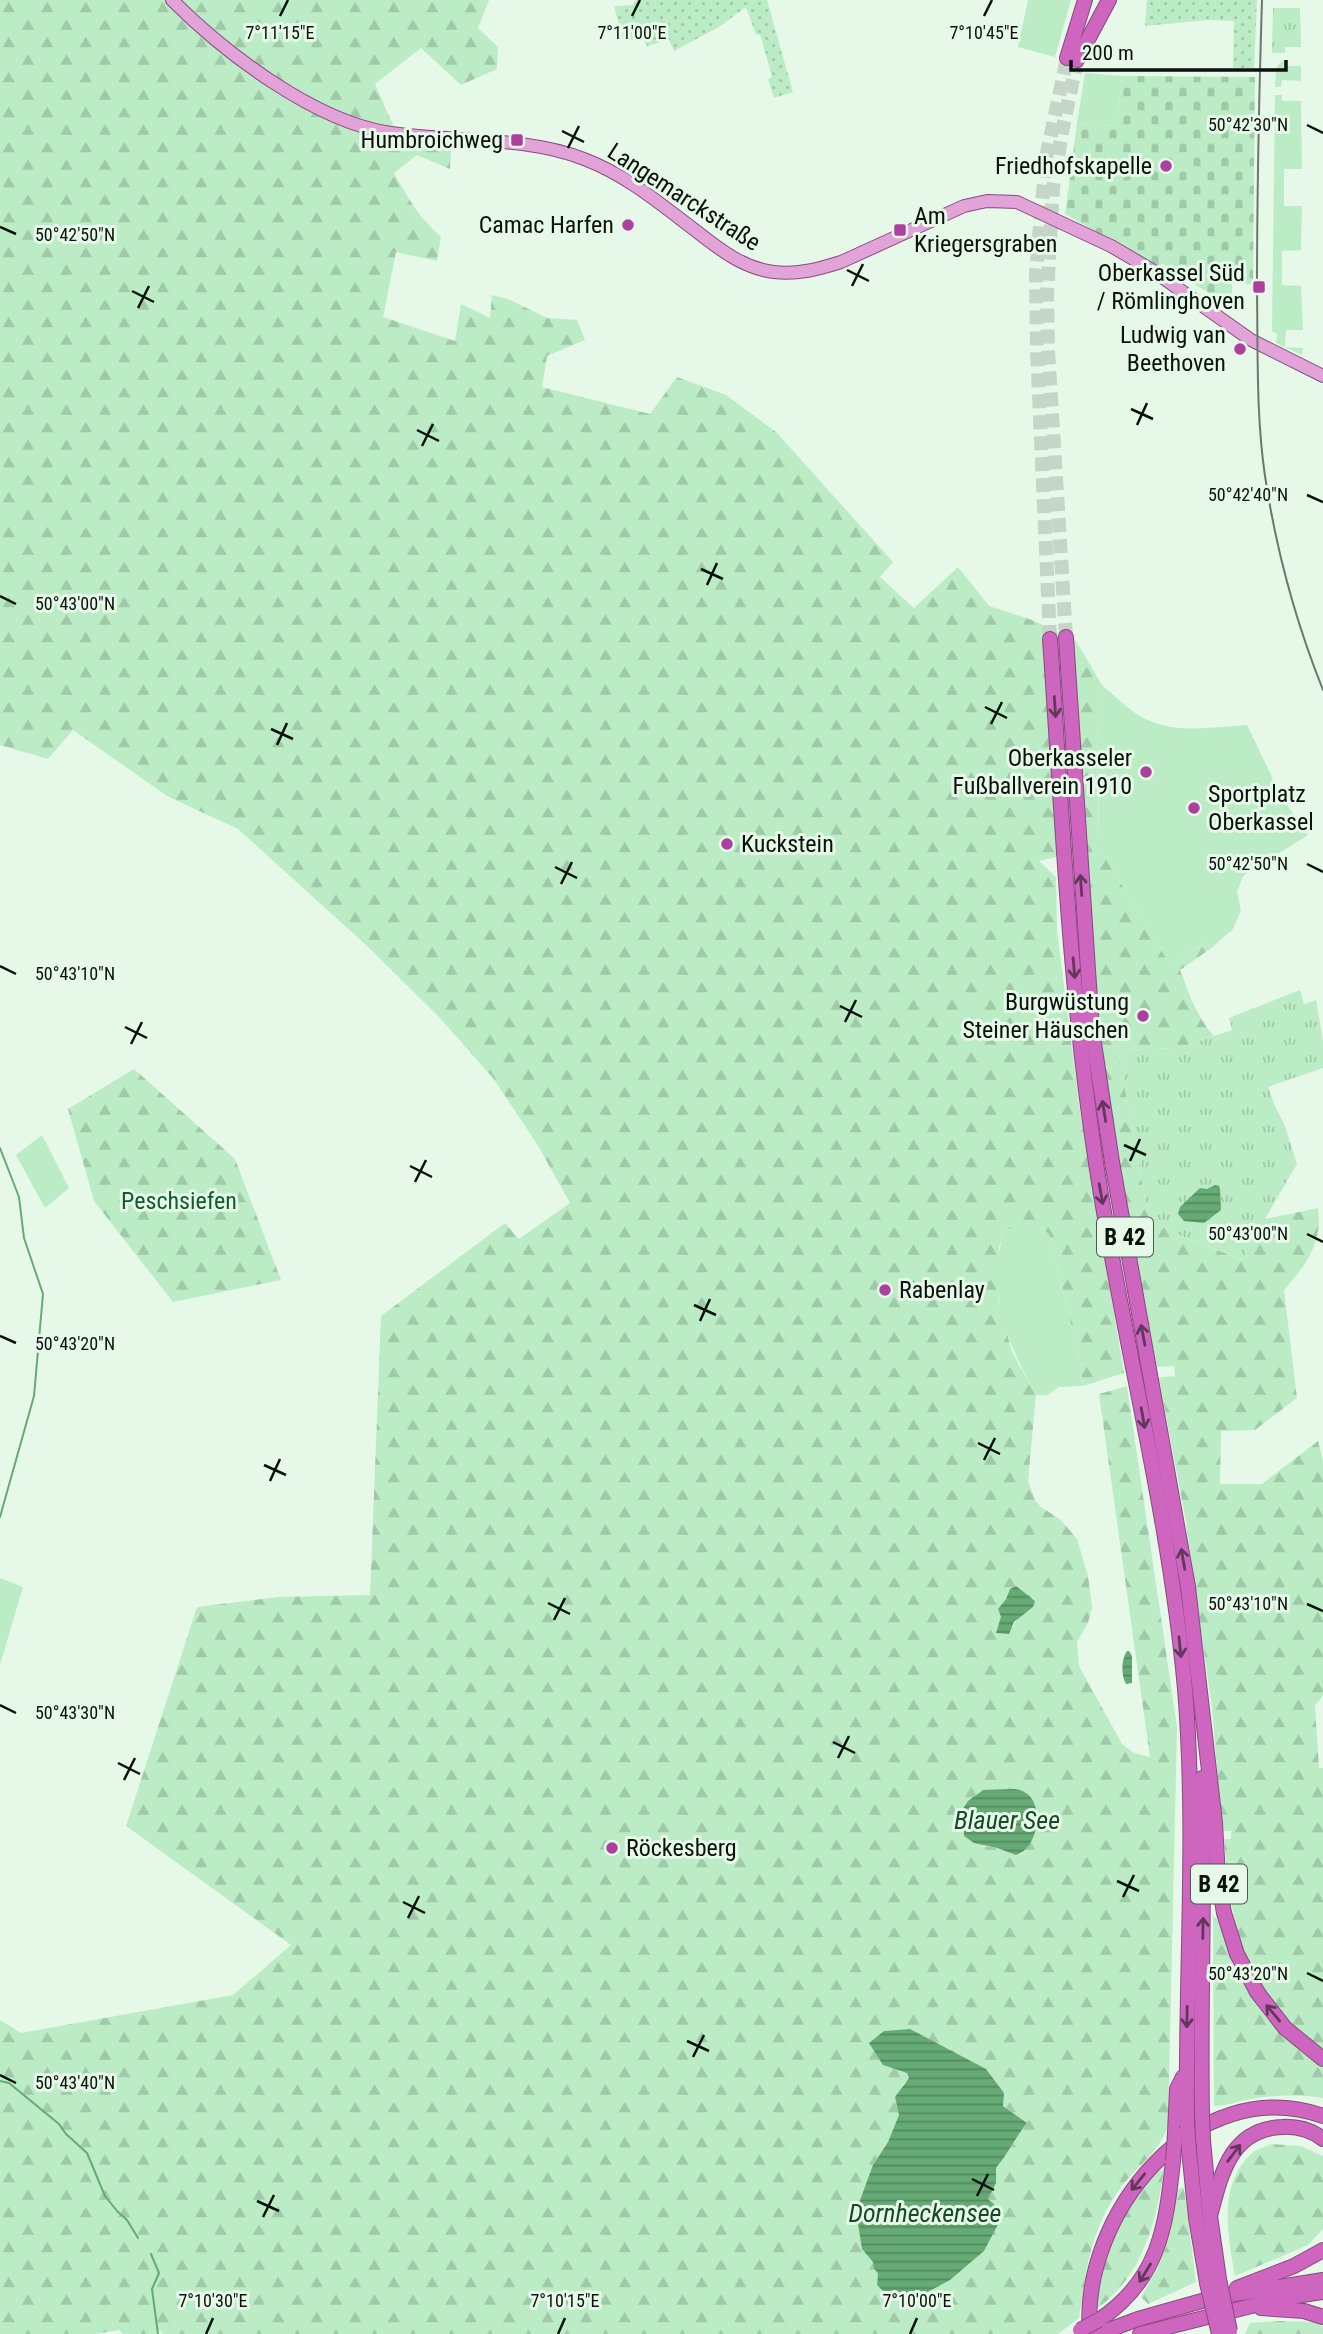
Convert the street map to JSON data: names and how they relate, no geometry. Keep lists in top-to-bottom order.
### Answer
{
  "streets": {
    "highway": ["B 42"],
    "main road": ["Langemarckstraße"]
  },
  "water": ["Blauer See", "Dornheckensee"],
  "parks": ["Peschsiefen"],
  "places": {
    "transit": ["Humbroichweg", "Am Kriegersgraben", "Oberkassel Süd / Römlinghoven"],
    "other": [
      "Friedhofskapelle",
      "Camac Harfen",
      "Ludwig van Beethoven",
      "Oberkasseler Fußballverein 1910",
      "Sportplatz Oberkassel",
      "Kuckstein",
      "Burgwüstung Steiner Häuschen",
      "Rabenlay",
      "Röckesberg"
    ]
  },
  "scale_bar": "200 m",
  "coordinates": [
    "7°11'15\"E",
    "7°11'00\"E",
    "7°10'45\"E",
    "50°42'30\"N",
    "50°42'50\"N",
    "50°42'40\"N",
    "50°43'00\"N",
    "50°43'10\"N",
    "50°43'20\"N",
    "50°43'30\"N",
    "50°43'40\"N",
    "7°10'30\"E",
    "7°10'15\"E",
    "7°10'00\"E"
  ]
}
